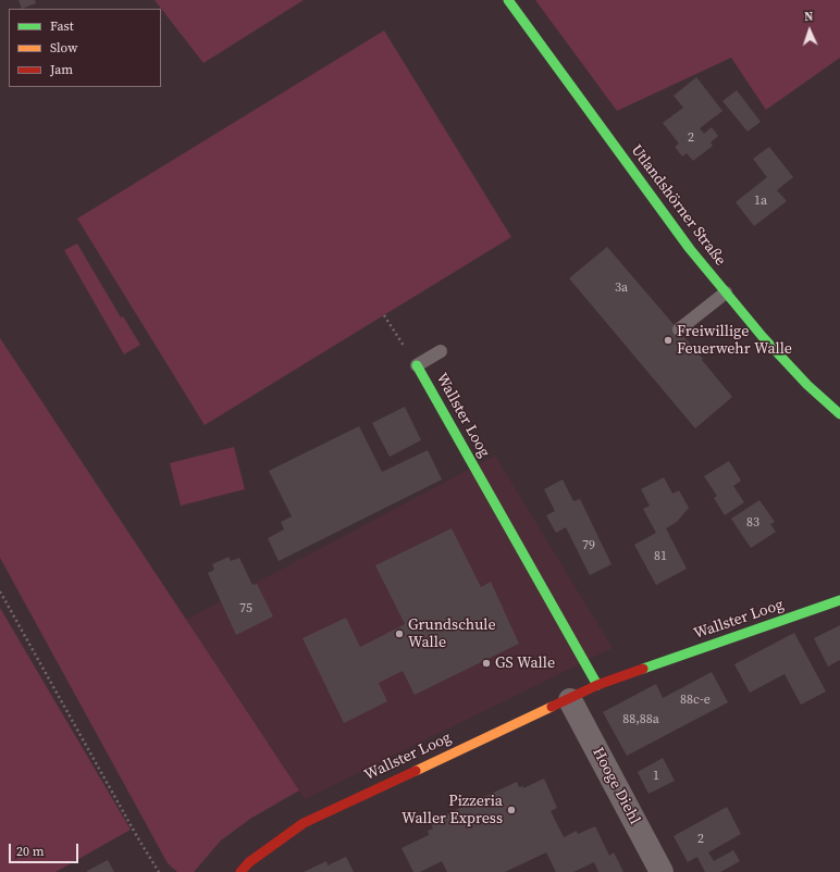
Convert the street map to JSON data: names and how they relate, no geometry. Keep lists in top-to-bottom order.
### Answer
{
  "streets": {
    "street": ["Utlandshörner Straße", "Wallster Loog", "Hooge Diehl"]
  },
  "crossings": [
    ["Wallster Loog", "Hooge Diehl"]
  ],
  "places": [
    "Freiwillige Feuerwehr Walle",
    "Grundschule Walle",
    "GS Walle",
    "Pizzeria Waller Express"
  ],
  "house_numbers": [
    "2",
    "1a",
    "3a",
    "83",
    "79",
    "81",
    "75",
    "88c-e",
    "88,88a",
    "1",
    "2"
  ],
  "legend": ["Fast", "Slow", "Jam"],
  "scale_bar": "20 m",
  "north": "top"
}
